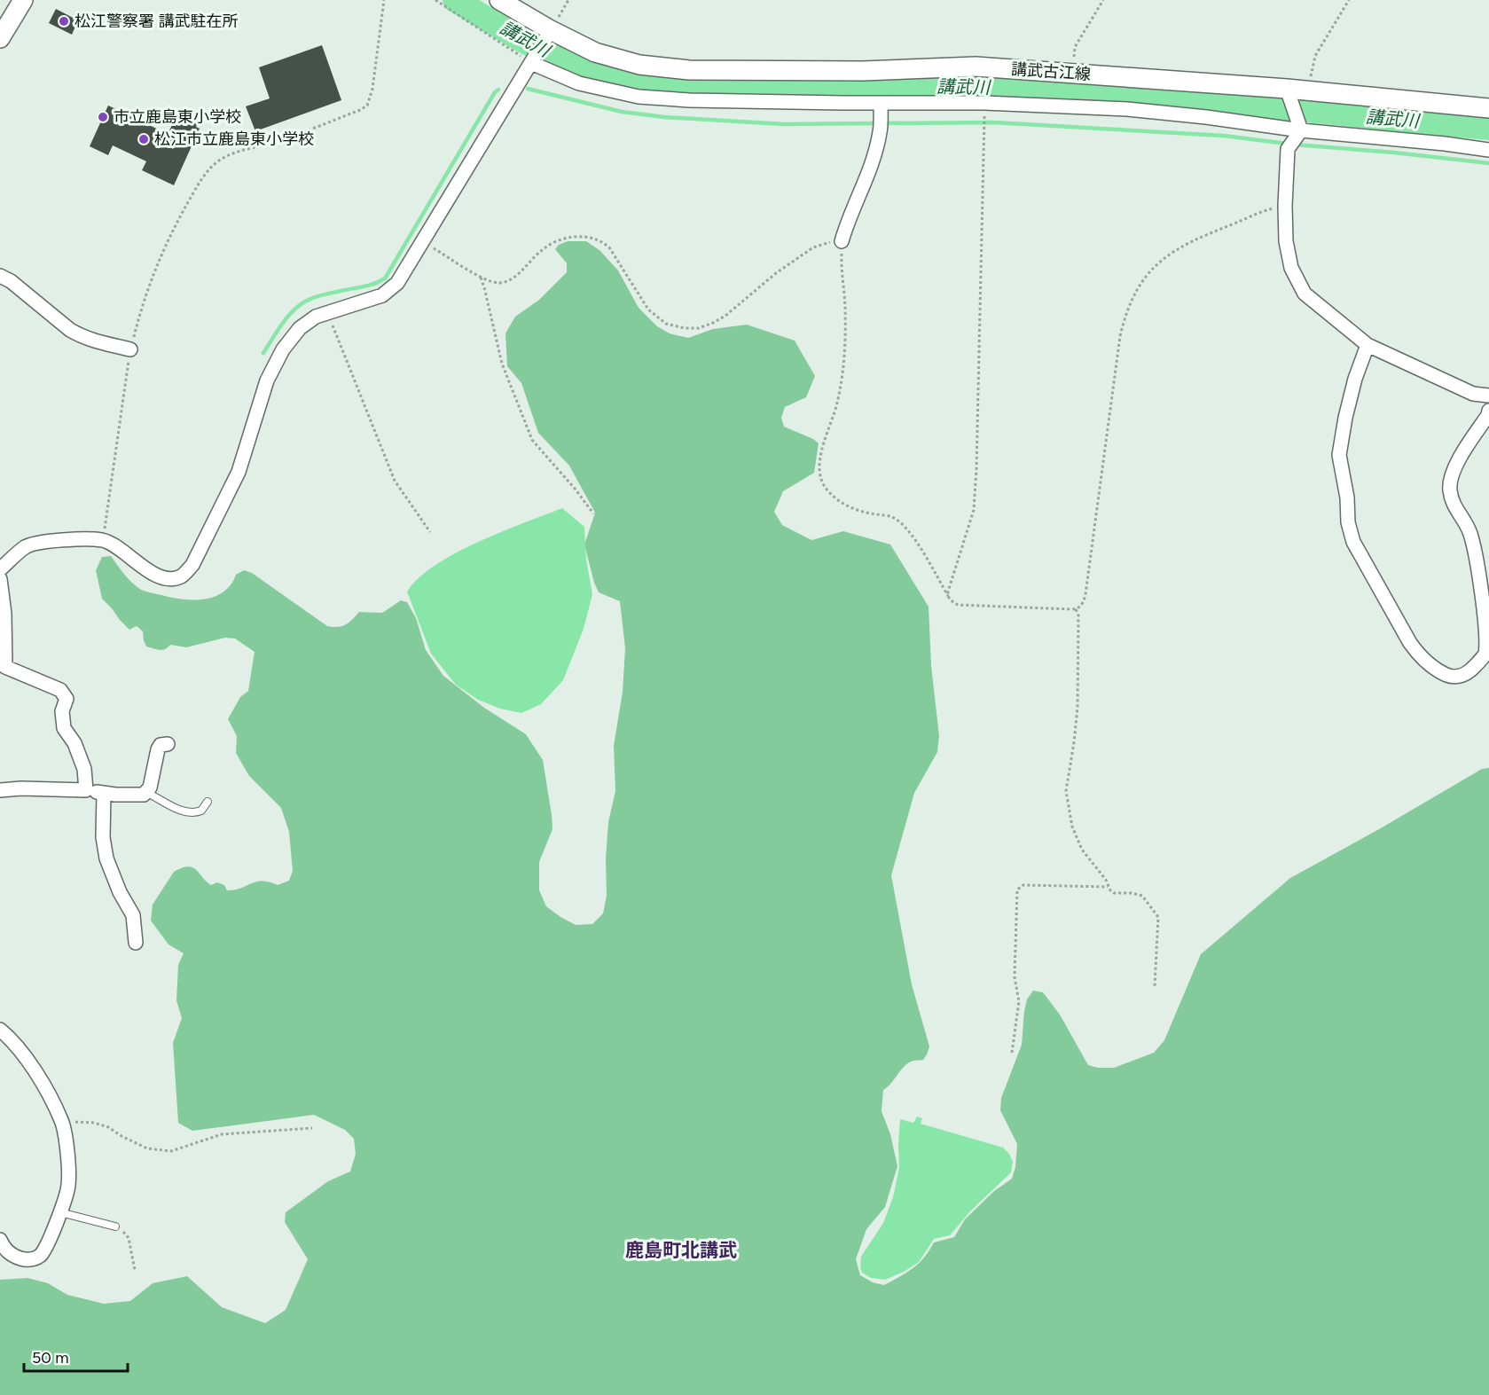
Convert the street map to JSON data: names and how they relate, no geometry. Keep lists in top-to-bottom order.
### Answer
{
  "streets": {
    "main road": ["講武古江線"]
  },
  "districts": ["鹿島町北講武"],
  "water": ["講武川"],
  "places": ["松江警察署 講武駐在所", "市立鹿島東小学校", "松江市立鹿島東小学校"],
  "scale_bar": "50 m"
}
